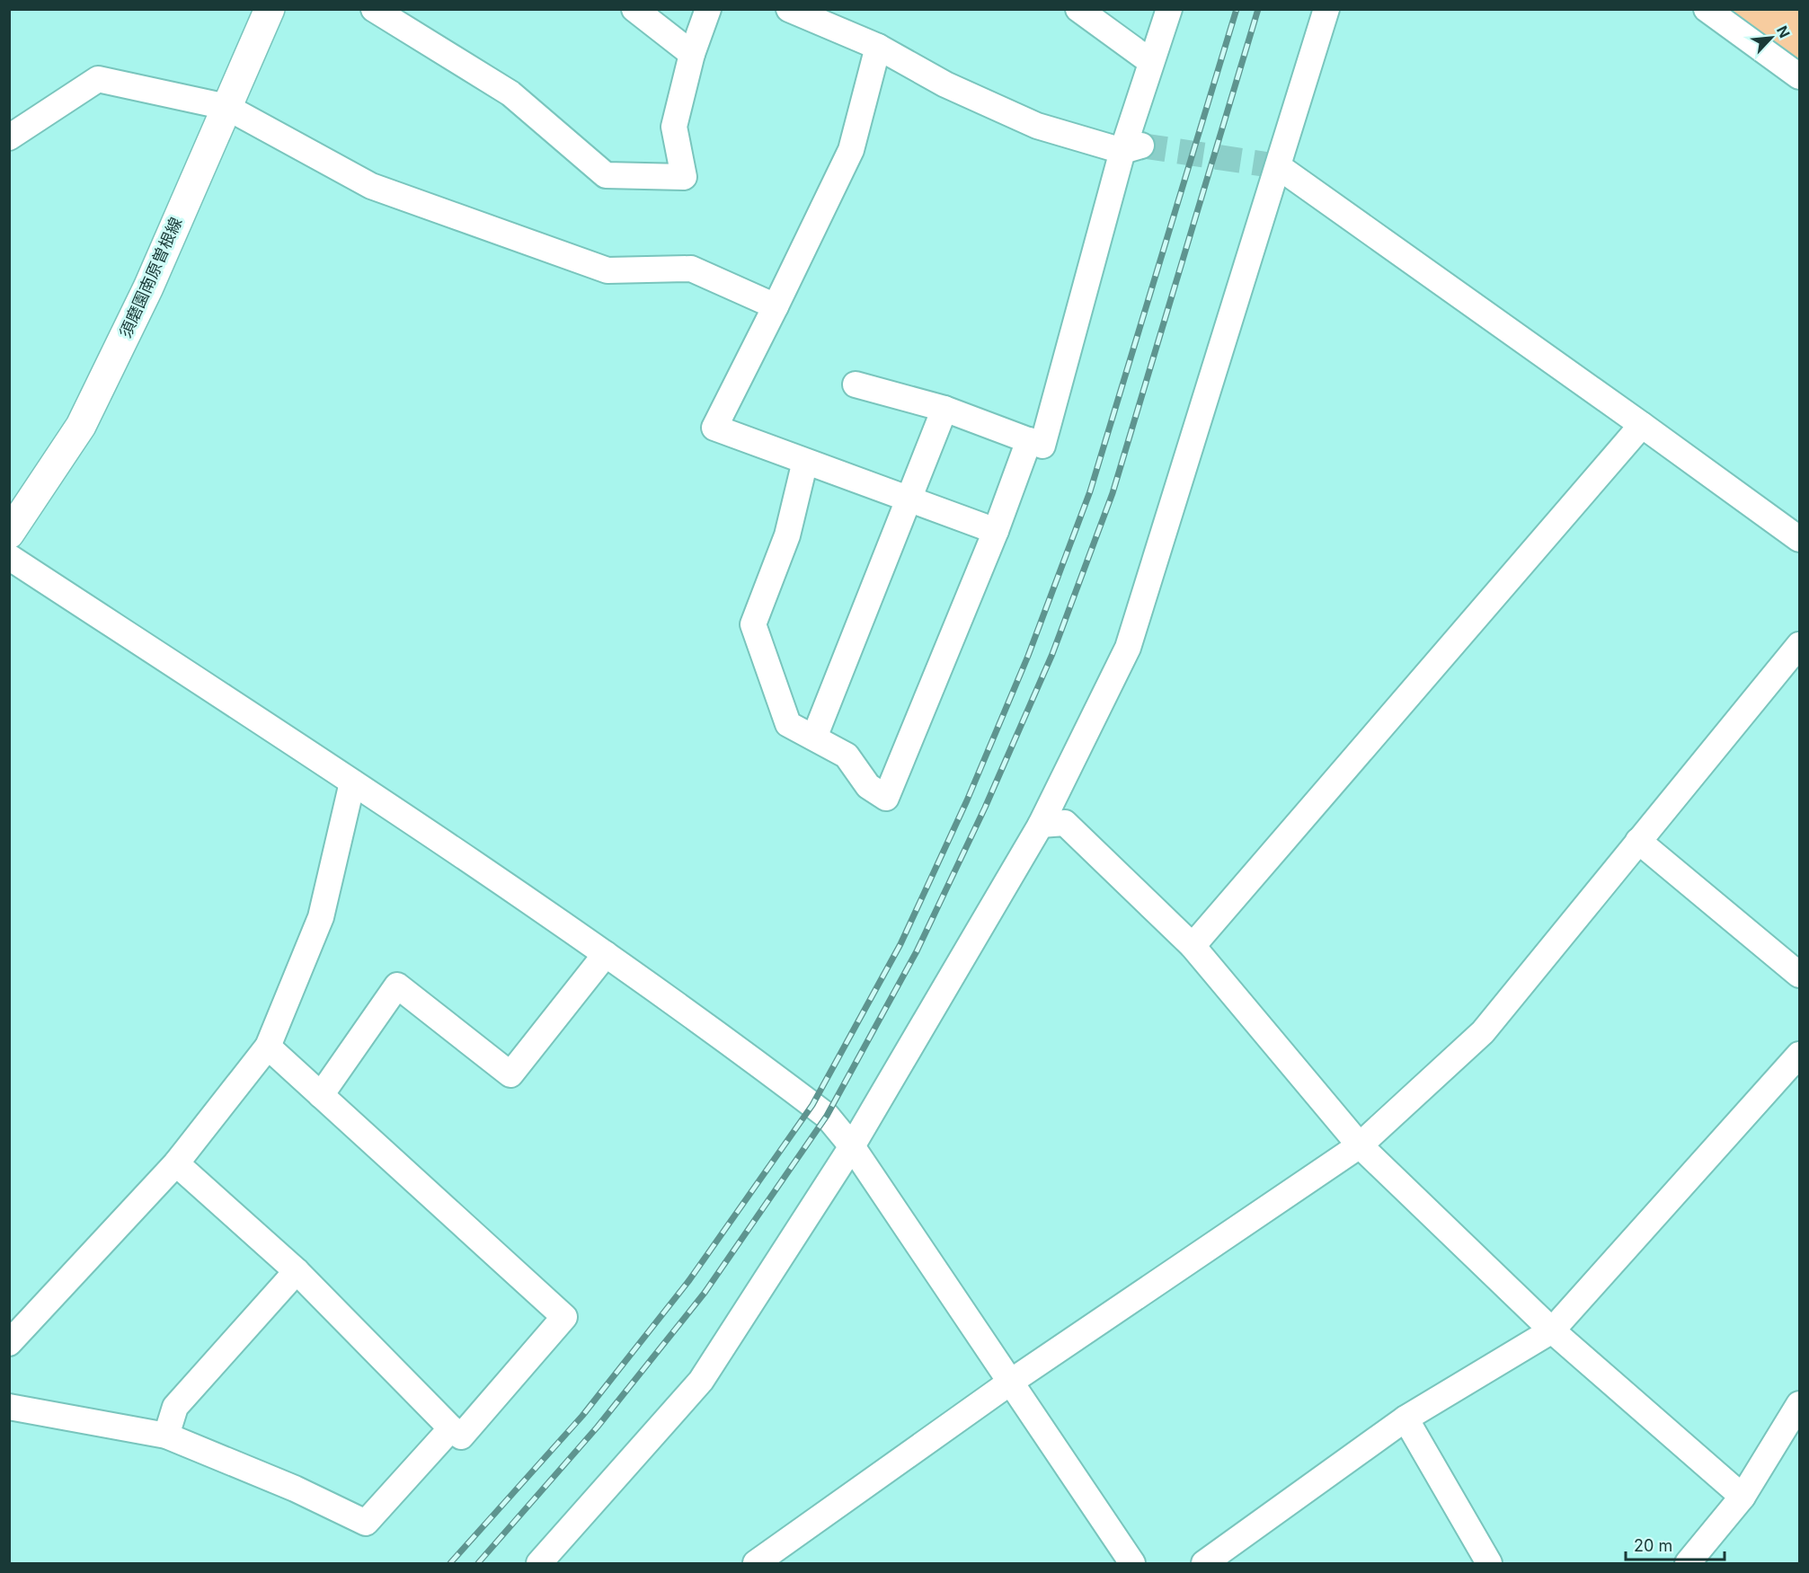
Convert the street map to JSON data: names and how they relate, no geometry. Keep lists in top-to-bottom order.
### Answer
{
  "streets": {
    "main road": ["須磨園南原曽根線"]
  },
  "scale_bar": "20 m",
  "north": "top right"
}
